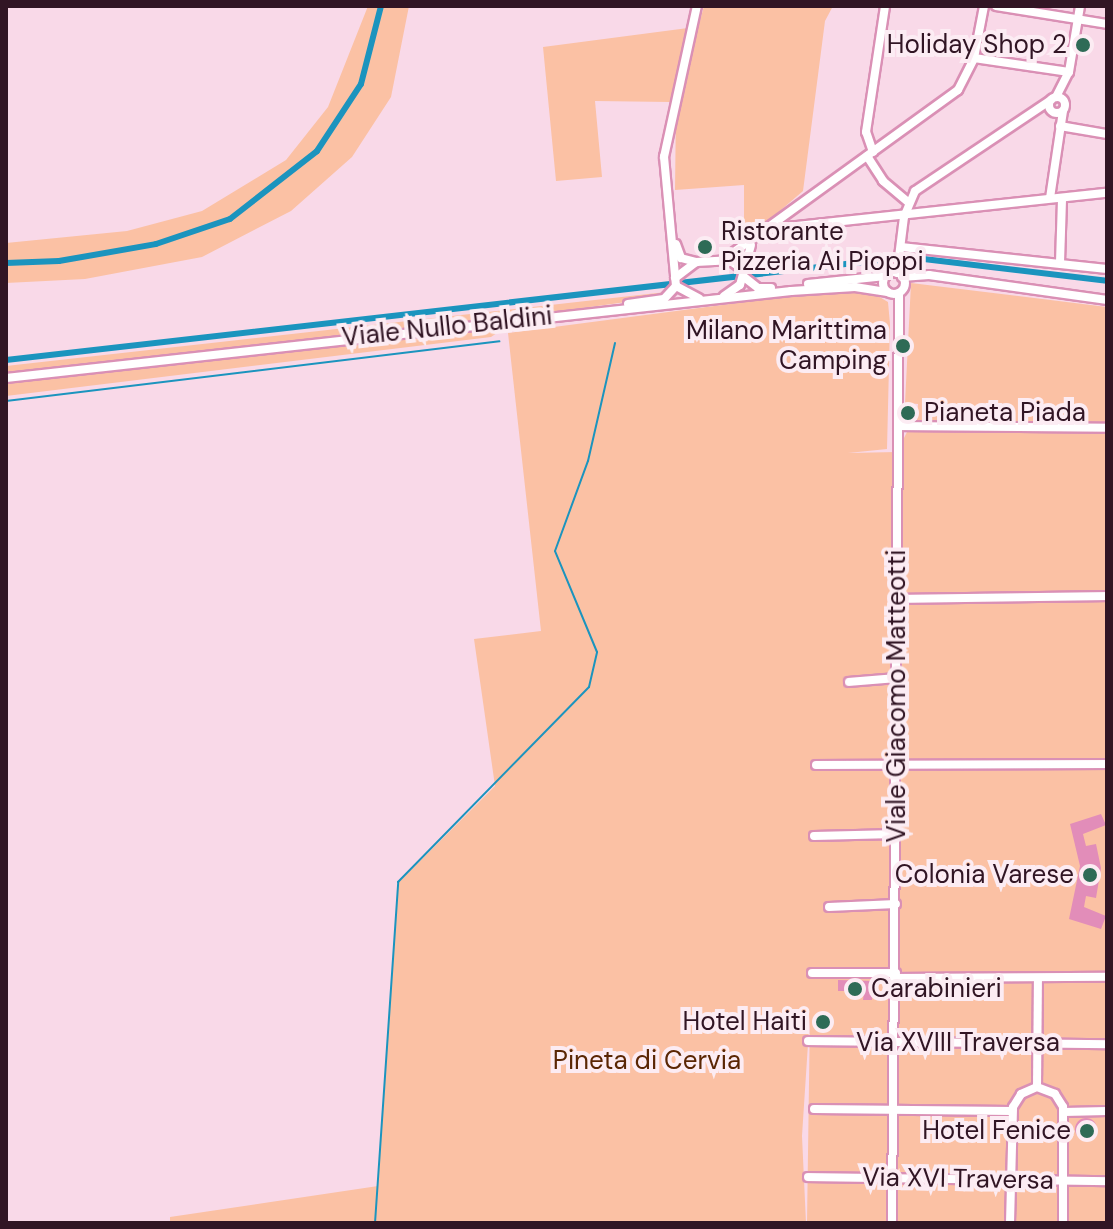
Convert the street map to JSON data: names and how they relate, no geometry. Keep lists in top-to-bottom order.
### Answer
{
  "streets": {
    "street": [
      "Viale Nullo Baldini",
      "Viale Giacomo Matteotti",
      "Via XVIII Traversa",
      "Via XVI Traversa"
    ]
  },
  "crossings": [
    ["Viale Nullo Baldini", "Viale Giacomo Matteotti"],
    ["Viale Giacomo Matteotti", "Via XVIII Traversa"],
    ["Viale Giacomo Matteotti", "Via XVI Traversa"]
  ],
  "parks": ["Pineta di Cervia"],
  "places": [
    "Holiday Shop 2",
    "Ristorante Pizzeria Ai Pioppi",
    "Milano Marittima Camping",
    "Pianeta Piada",
    "Colonia Varese",
    "Carabinieri",
    "Hotel Haiti",
    "Hotel Fenice"
  ]
}
